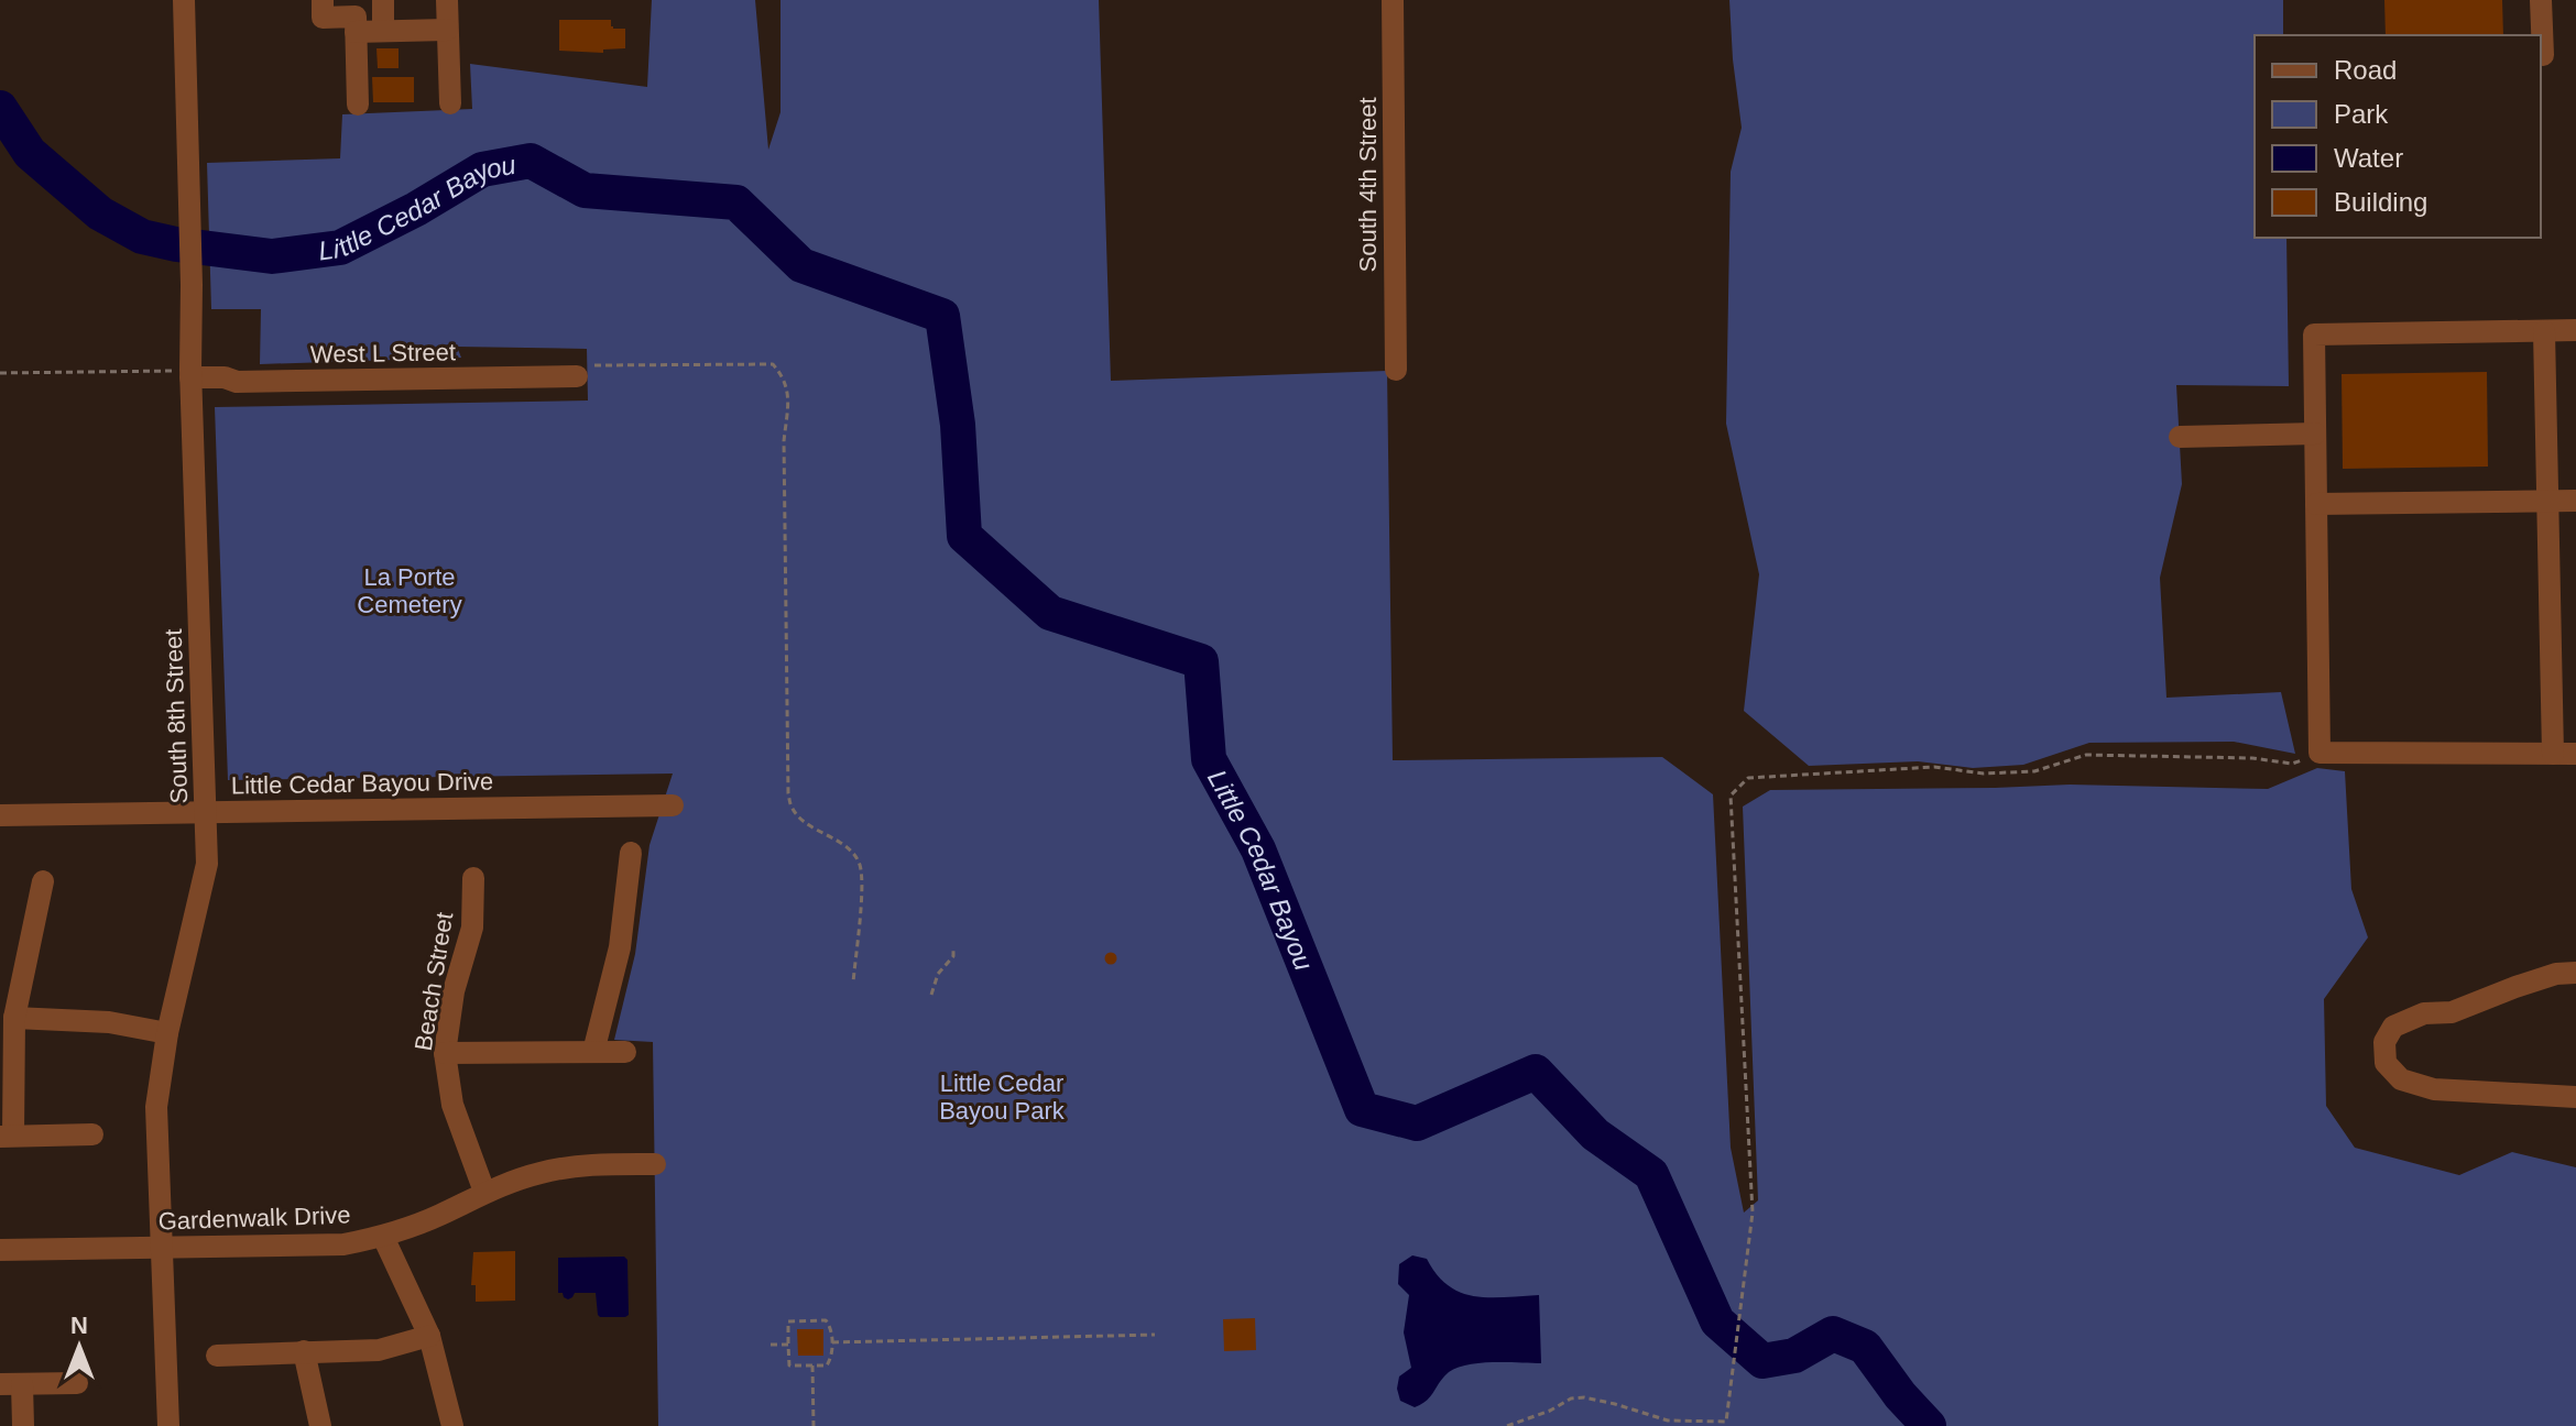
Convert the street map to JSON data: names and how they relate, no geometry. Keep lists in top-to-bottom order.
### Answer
{
  "streets": {
    "street": [
      "South 4th Street",
      "West L Street",
      "South 8th Street",
      "Little Cedar Bayou Drive",
      "Beach Street",
      "Gardenwalk Drive"
    ]
  },
  "crossings": [
    ["West L Street", "South 8th Street"],
    ["South 8th Street", "Little Cedar Bayou Drive"],
    ["South 8th Street", "Gardenwalk Drive"],
    ["Beach Street", "Gardenwalk Drive"]
  ],
  "water": ["Little Cedar Bayou"],
  "parks": ["La Porte Cemetery", "Little Cedar Bayou Park"],
  "legend": [
    "Road",
    "Park",
    "Water",
    "Building"
  ],
  "north": "top"
}
